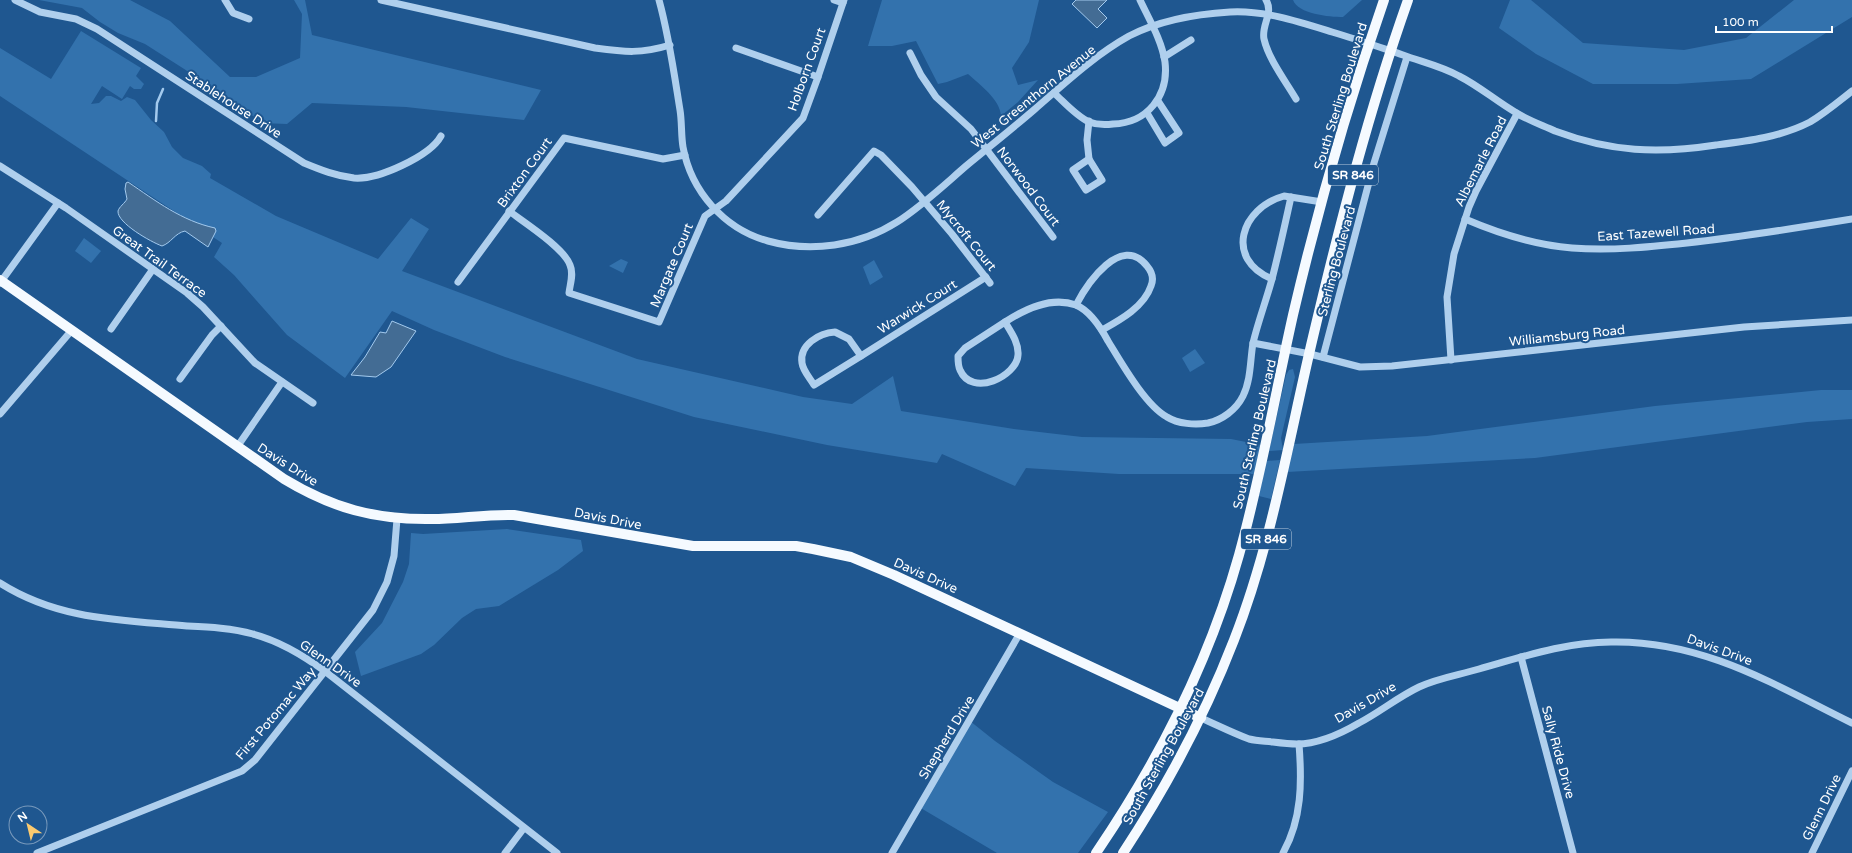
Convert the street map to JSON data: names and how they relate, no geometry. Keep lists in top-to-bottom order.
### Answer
{
  "streets": {
    "main road": ["South Sterling Boulevard", "SR 846", "Davis Drive"],
    "street": [
      "Holborn Court",
      "West Greenthorn Avenue",
      "Stablehouse Drive",
      "Albemarle Road",
      "Brixton Court",
      "Norwood Court",
      "East Tazewell Road",
      "Mycroft Court",
      "Great Trail Terrace",
      "Sterling Boulevard",
      "Margate Court",
      "Warwick Court",
      "Williamsburg Road",
      "Glenn Drive",
      "First Potomac Way",
      "Shepherd Drive",
      "Sally Ride Drive"
    ]
  },
  "crossings": [
    ["Holborn Court", "West Greenthorn Avenue"],
    ["Holborn Court", "Margate Court"],
    ["West Greenthorn Avenue", "South Sterling Boulevard"],
    ["West Greenthorn Avenue", "Albemarle Road"],
    ["West Greenthorn Avenue", "Brixton Court"],
    ["West Greenthorn Avenue", "Norwood Court"],
    ["West Greenthorn Avenue", "Mycroft Court"],
    ["West Greenthorn Avenue", "Sterling Boulevard"],
    ["West Greenthorn Avenue", "Margate Court"],
    ["South Sterling Boulevard", "Williamsburg Road"],
    ["South Sterling Boulevard", "Davis Drive"],
    ["Albemarle Road", "East Tazewell Road"],
    ["Albemarle Road", "Williamsburg Road"],
    ["Brixton Court", "Margate Court"],
    ["Mycroft Court", "Warwick Court"],
    ["Sterling Boulevard", "Williamsburg Road"],
    ["Davis Drive", "First Potomac Way"],
    ["Davis Drive", "Shepherd Drive"],
    ["Davis Drive", "Sally Ride Drive"],
    ["Glenn Drive", "First Potomac Way"]
  ],
  "scale_bar": "100 m",
  "north": "top left"
}
